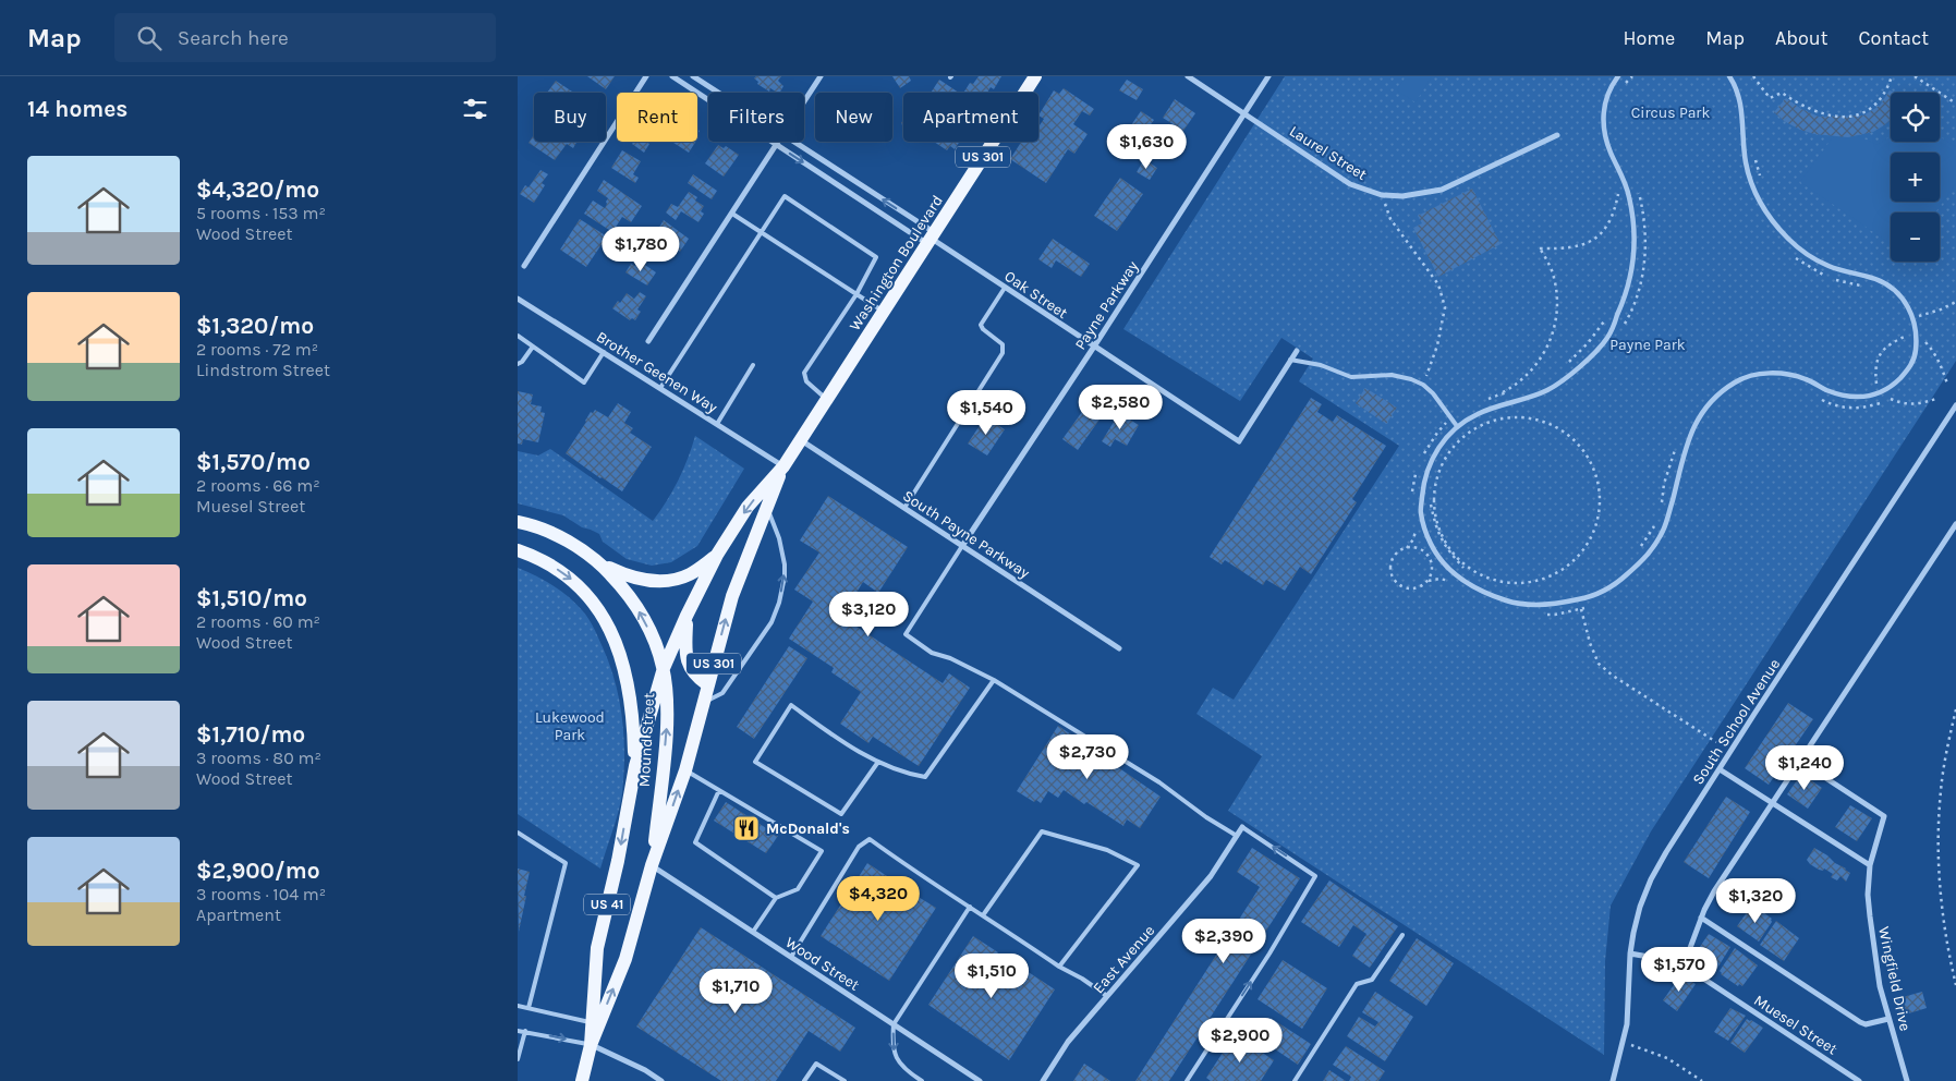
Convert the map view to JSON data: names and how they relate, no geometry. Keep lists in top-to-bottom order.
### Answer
{
  "streets": {
    "main road": [
      "US 301",
      "Washington Boulevard",
      "Mound Street",
      "US 41"
    ],
    "street": [
      "Laurel Street",
      "Oak Street",
      "Payne Parkway",
      "Brother Geenen Way",
      "South Payne Parkway",
      "South School Avenue",
      "East Avenue",
      "Wood Street",
      "Wingfield Drive",
      "Muesel Street"
    ]
  },
  "crossings": [
    ["Laurel Street", "Payne Parkway"],
    ["Washington Boulevard", "Oak Street"],
    ["Washington Boulevard", "Brother Geenen Way"],
    ["Washington Boulevard", "South Payne Parkway"],
    ["Washington Boulevard", "Mound Street"],
    ["Washington Boulevard", "US 41"],
    ["Washington Boulevard", "Wood Street"],
    ["Oak Street", "Payne Parkway"],
    ["Payne Parkway", "South Payne Parkway"],
    ["South School Avenue", "Muesel Street"],
    ["Mound Street", "US 41"],
    ["Mound Street", "Wood Street"],
    ["US 41", "Wood Street"]
  ],
  "parks": ["Circus Park", "Payne Park", "Lukewood Park"],
  "places": {
    "restaurant": ["McDonald's"]
  },
  "page": {
    "header": "Map",
    "search": "Search here",
    "nav": [
      "Home",
      "Map",
      "About",
      "Contact"
    ],
    "heading": "14 homes",
    "map_buttons": ["+", "−"],
    "chip": [
      "Buy",
      "Rent",
      "Filters",
      "New",
      "Apartment"
    ],
    "price": [
      "$1,630",
      "$1,780",
      "$2,580",
      "$1,540",
      "$3,120",
      "$2,730",
      "$1,240",
      "$4,320",
      "$1,320",
      "$2,390",
      "$1,570",
      "$1,510",
      "$1,710",
      "$2,900"
    ],
    "list": [
      {
        "name": "$4,320/mo",
        "note": "5 rooms · 153 m² · Wood Street"
      },
      {
        "name": "$1,320/mo",
        "note": "2 rooms · 72 m² · Lindstrom Street"
      },
      {
        "name": "$1,570/mo",
        "note": "2 rooms · 66 m² · Muesel Street"
      },
      {
        "name": "$1,510/mo",
        "note": "2 rooms · 60 m² · Wood Street"
      },
      {
        "name": "$1,710/mo",
        "note": "3 rooms · 80 m² · Wood Street"
      },
      {
        "name": "$2,900/mo",
        "note": "3 rooms · 104 m² · Apartment"
      }
    ]
  }
}
